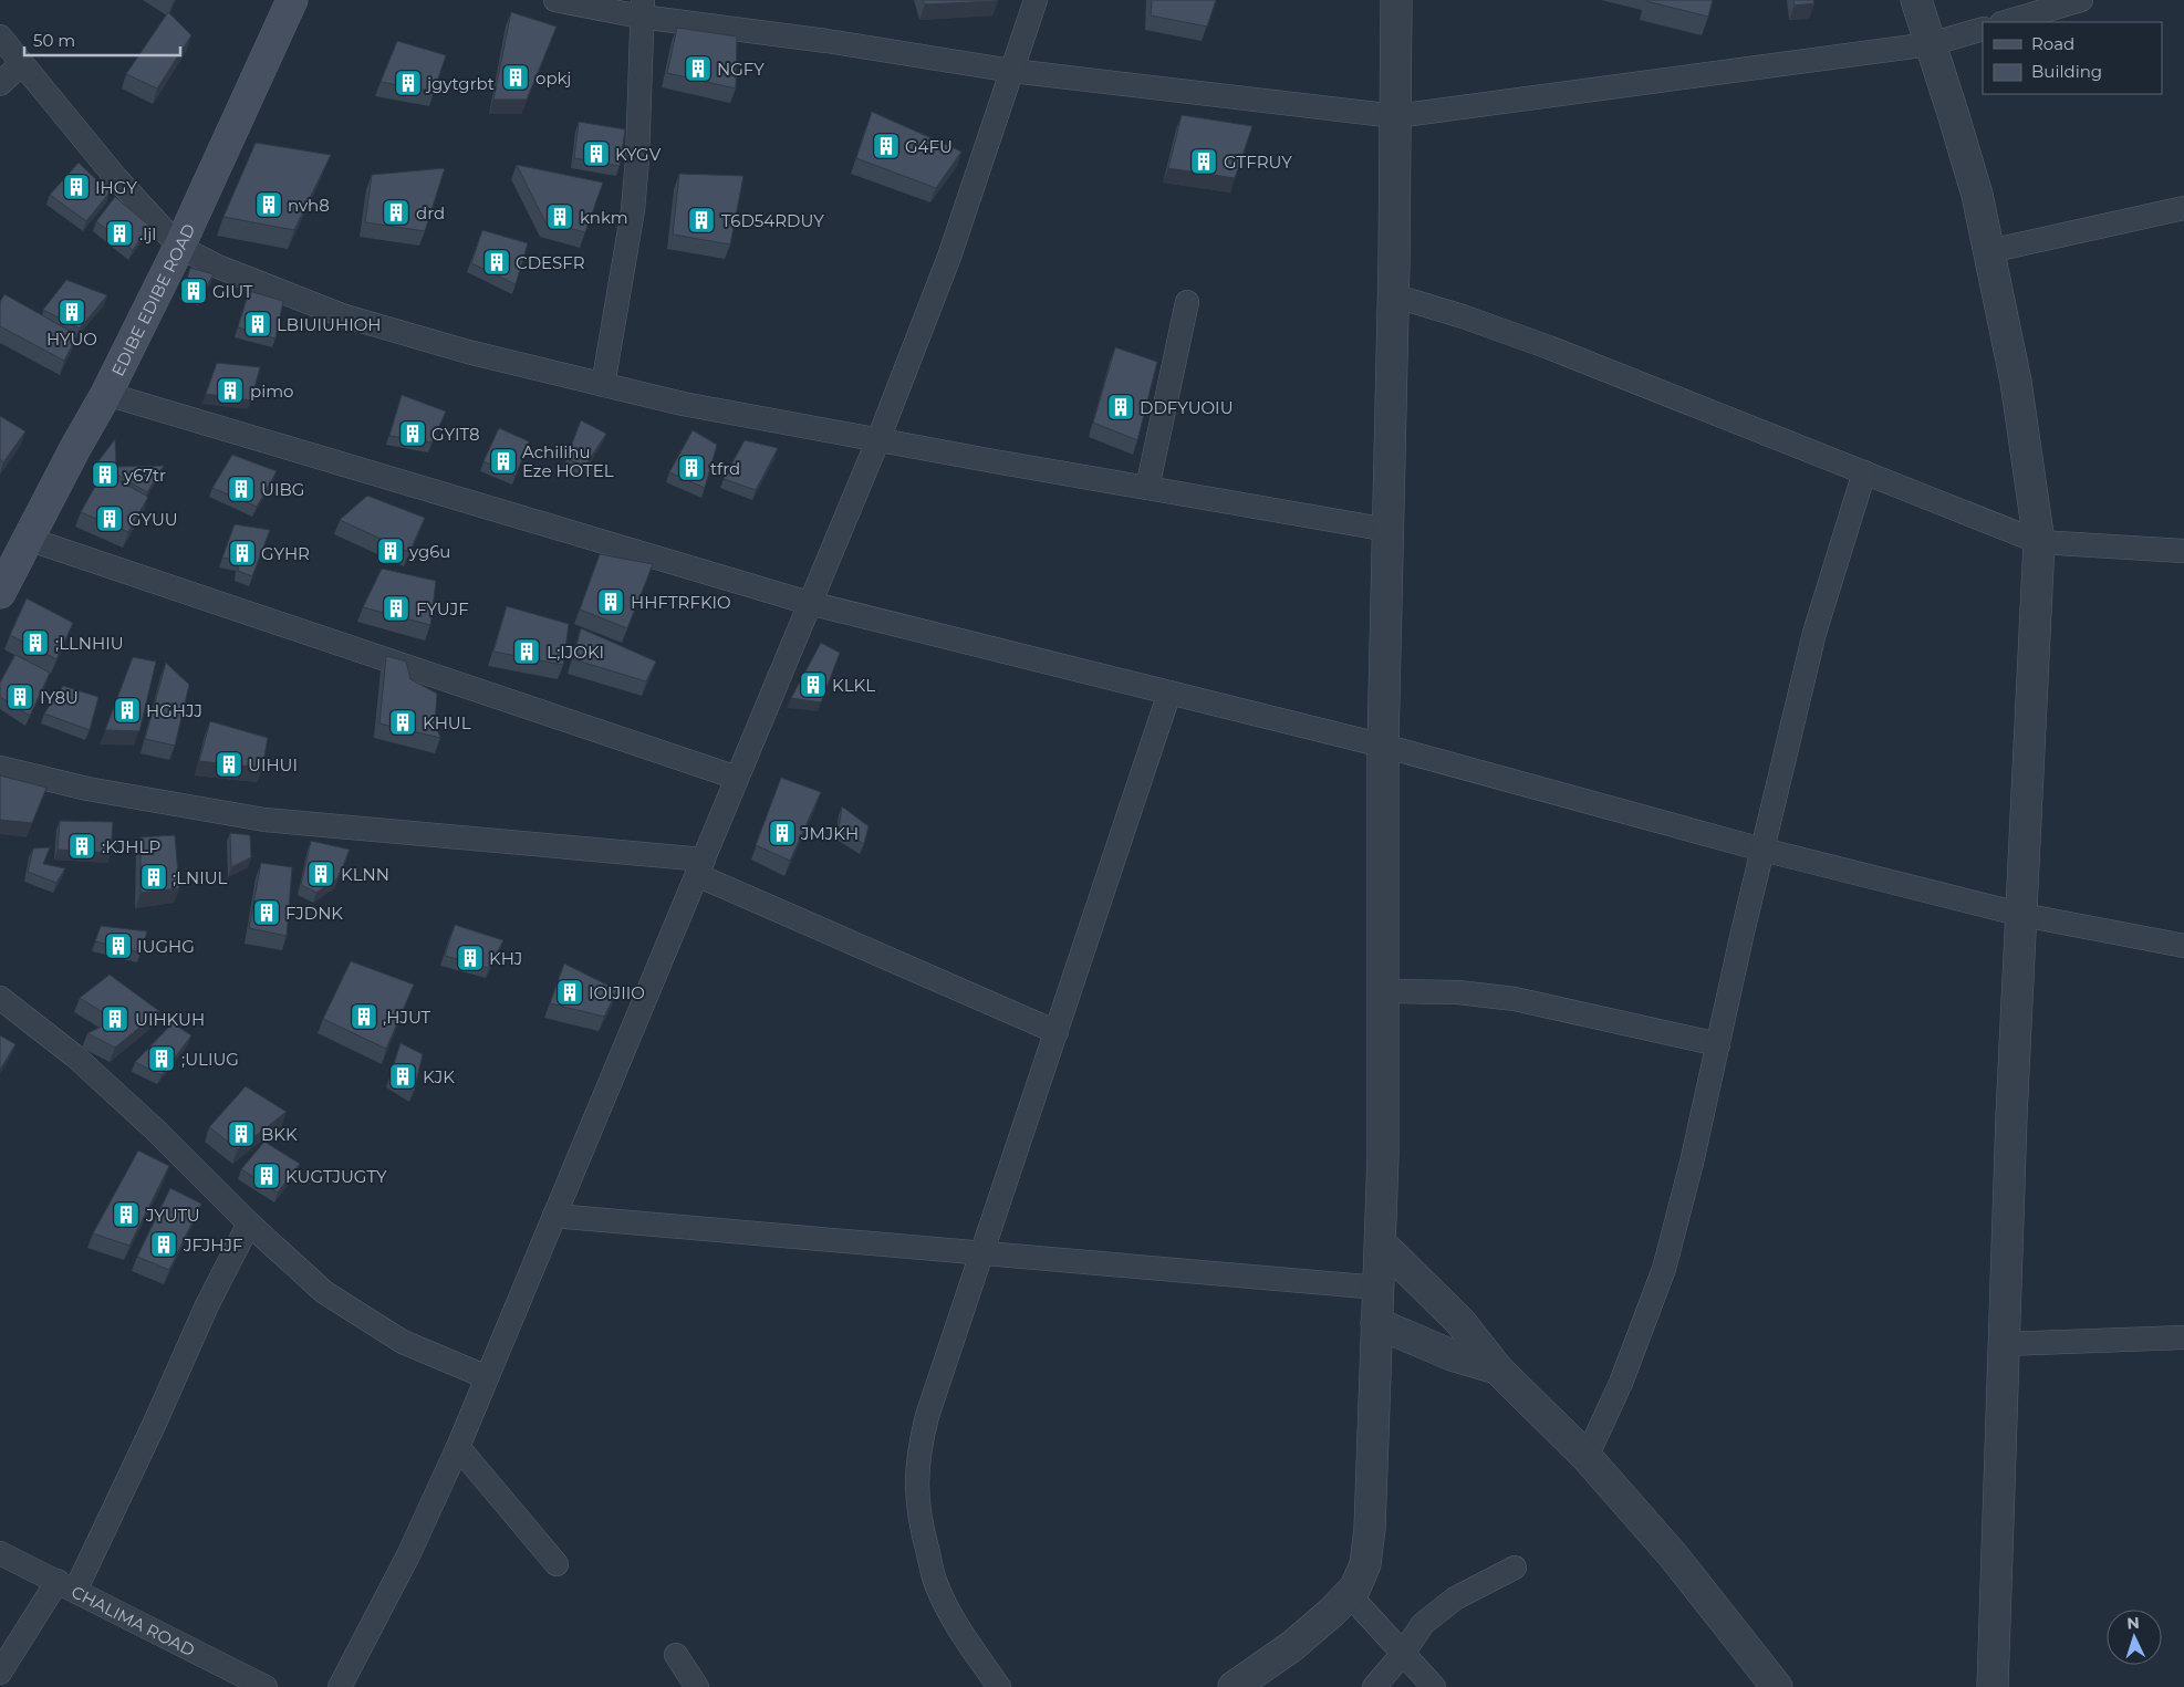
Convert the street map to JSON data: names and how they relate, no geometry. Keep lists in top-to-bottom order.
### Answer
{
  "streets": {
    "main road": ["EDIBE EDIBE ROAD"],
    "street": ["CHALIMA ROAD"]
  },
  "places": {
    "building": [
      "NGFY",
      "opkj",
      "jgytgrbt",
      "G4FU",
      "KYGV",
      "GTFRUY",
      "IHGY",
      "nvh8",
      "drd",
      "knkm",
      "T6D54RDUY",
      ".ljl",
      "CDESFR",
      "GIUT",
      "HYUO",
      "LBIUIUHIOH",
      "pimo",
      "DDFYUOIU",
      "GYIT8",
      "Achilihu Eze HOTEL",
      "tfrd",
      "y67tr",
      "UIBG",
      "GYUU",
      "yg6u",
      "GYHR",
      "HHFTRFKIO",
      "FYUJF",
      ";LLNHIU",
      "L;IJOKI",
      "KLKL",
      "IY8U",
      "HGHJJ",
      "KHUL",
      "UIHUI",
      "JMJKH",
      ":KJHLP",
      "KLNN",
      ";LNIUL",
      "FJDNK",
      "IUGHG",
      "KHJ",
      "IOIJIIO",
      ",HJUT",
      "UIHKUH",
      ";ULIUG",
      "KJK",
      "BKK",
      "KUGTJUGTY",
      "JYUTU",
      "JFJHJF"
    ]
  },
  "legend": ["Road", "Building"],
  "scale_bar": "50 m",
  "north": "top"
}
